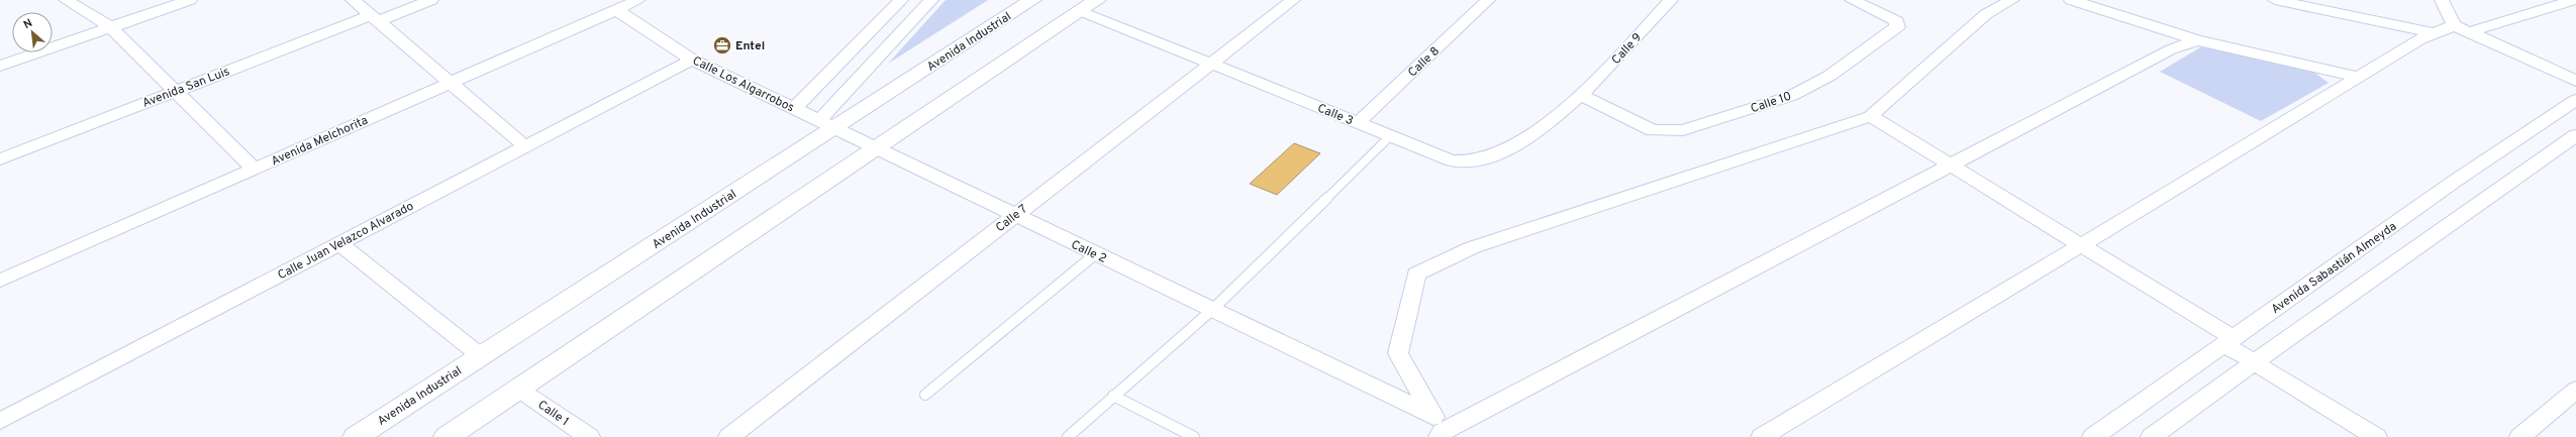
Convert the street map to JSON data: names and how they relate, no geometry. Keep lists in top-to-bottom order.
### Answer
{
  "streets": {
    "street": [
      "Avenida Industrial",
      "Calle 9",
      "Calle 8",
      "Calle Los Algarrobos",
      "Avenida San Luis",
      "Calle 10",
      "Calle 3",
      "Avenida Melchorita",
      "Calle 7",
      "Calle Juan Velazco Alvarado",
      "Calle 2",
      "Avenida Sabastián Almeyda",
      "Calle 1"
    ]
  },
  "crossings": [
    ["Avenida Industrial", "Calle Los Algarrobos"],
    ["Calle 9", "Calle 10"],
    ["Calle 9", "Calle 3"],
    ["Calle 8", "Calle 3"],
    ["Calle Los Algarrobos", "Avenida Melchorita"],
    ["Calle Los Algarrobos", "Calle Juan Velazco Alvarado"],
    ["Calle Los Algarrobos", "Calle 2"],
    ["Calle 10", "Calle 3"],
    ["Calle 3", "Calle 7"],
    ["Calle 7", "Calle 2"]
  ],
  "places": {
    "office": ["Entel"]
  },
  "north": "top left"
}
